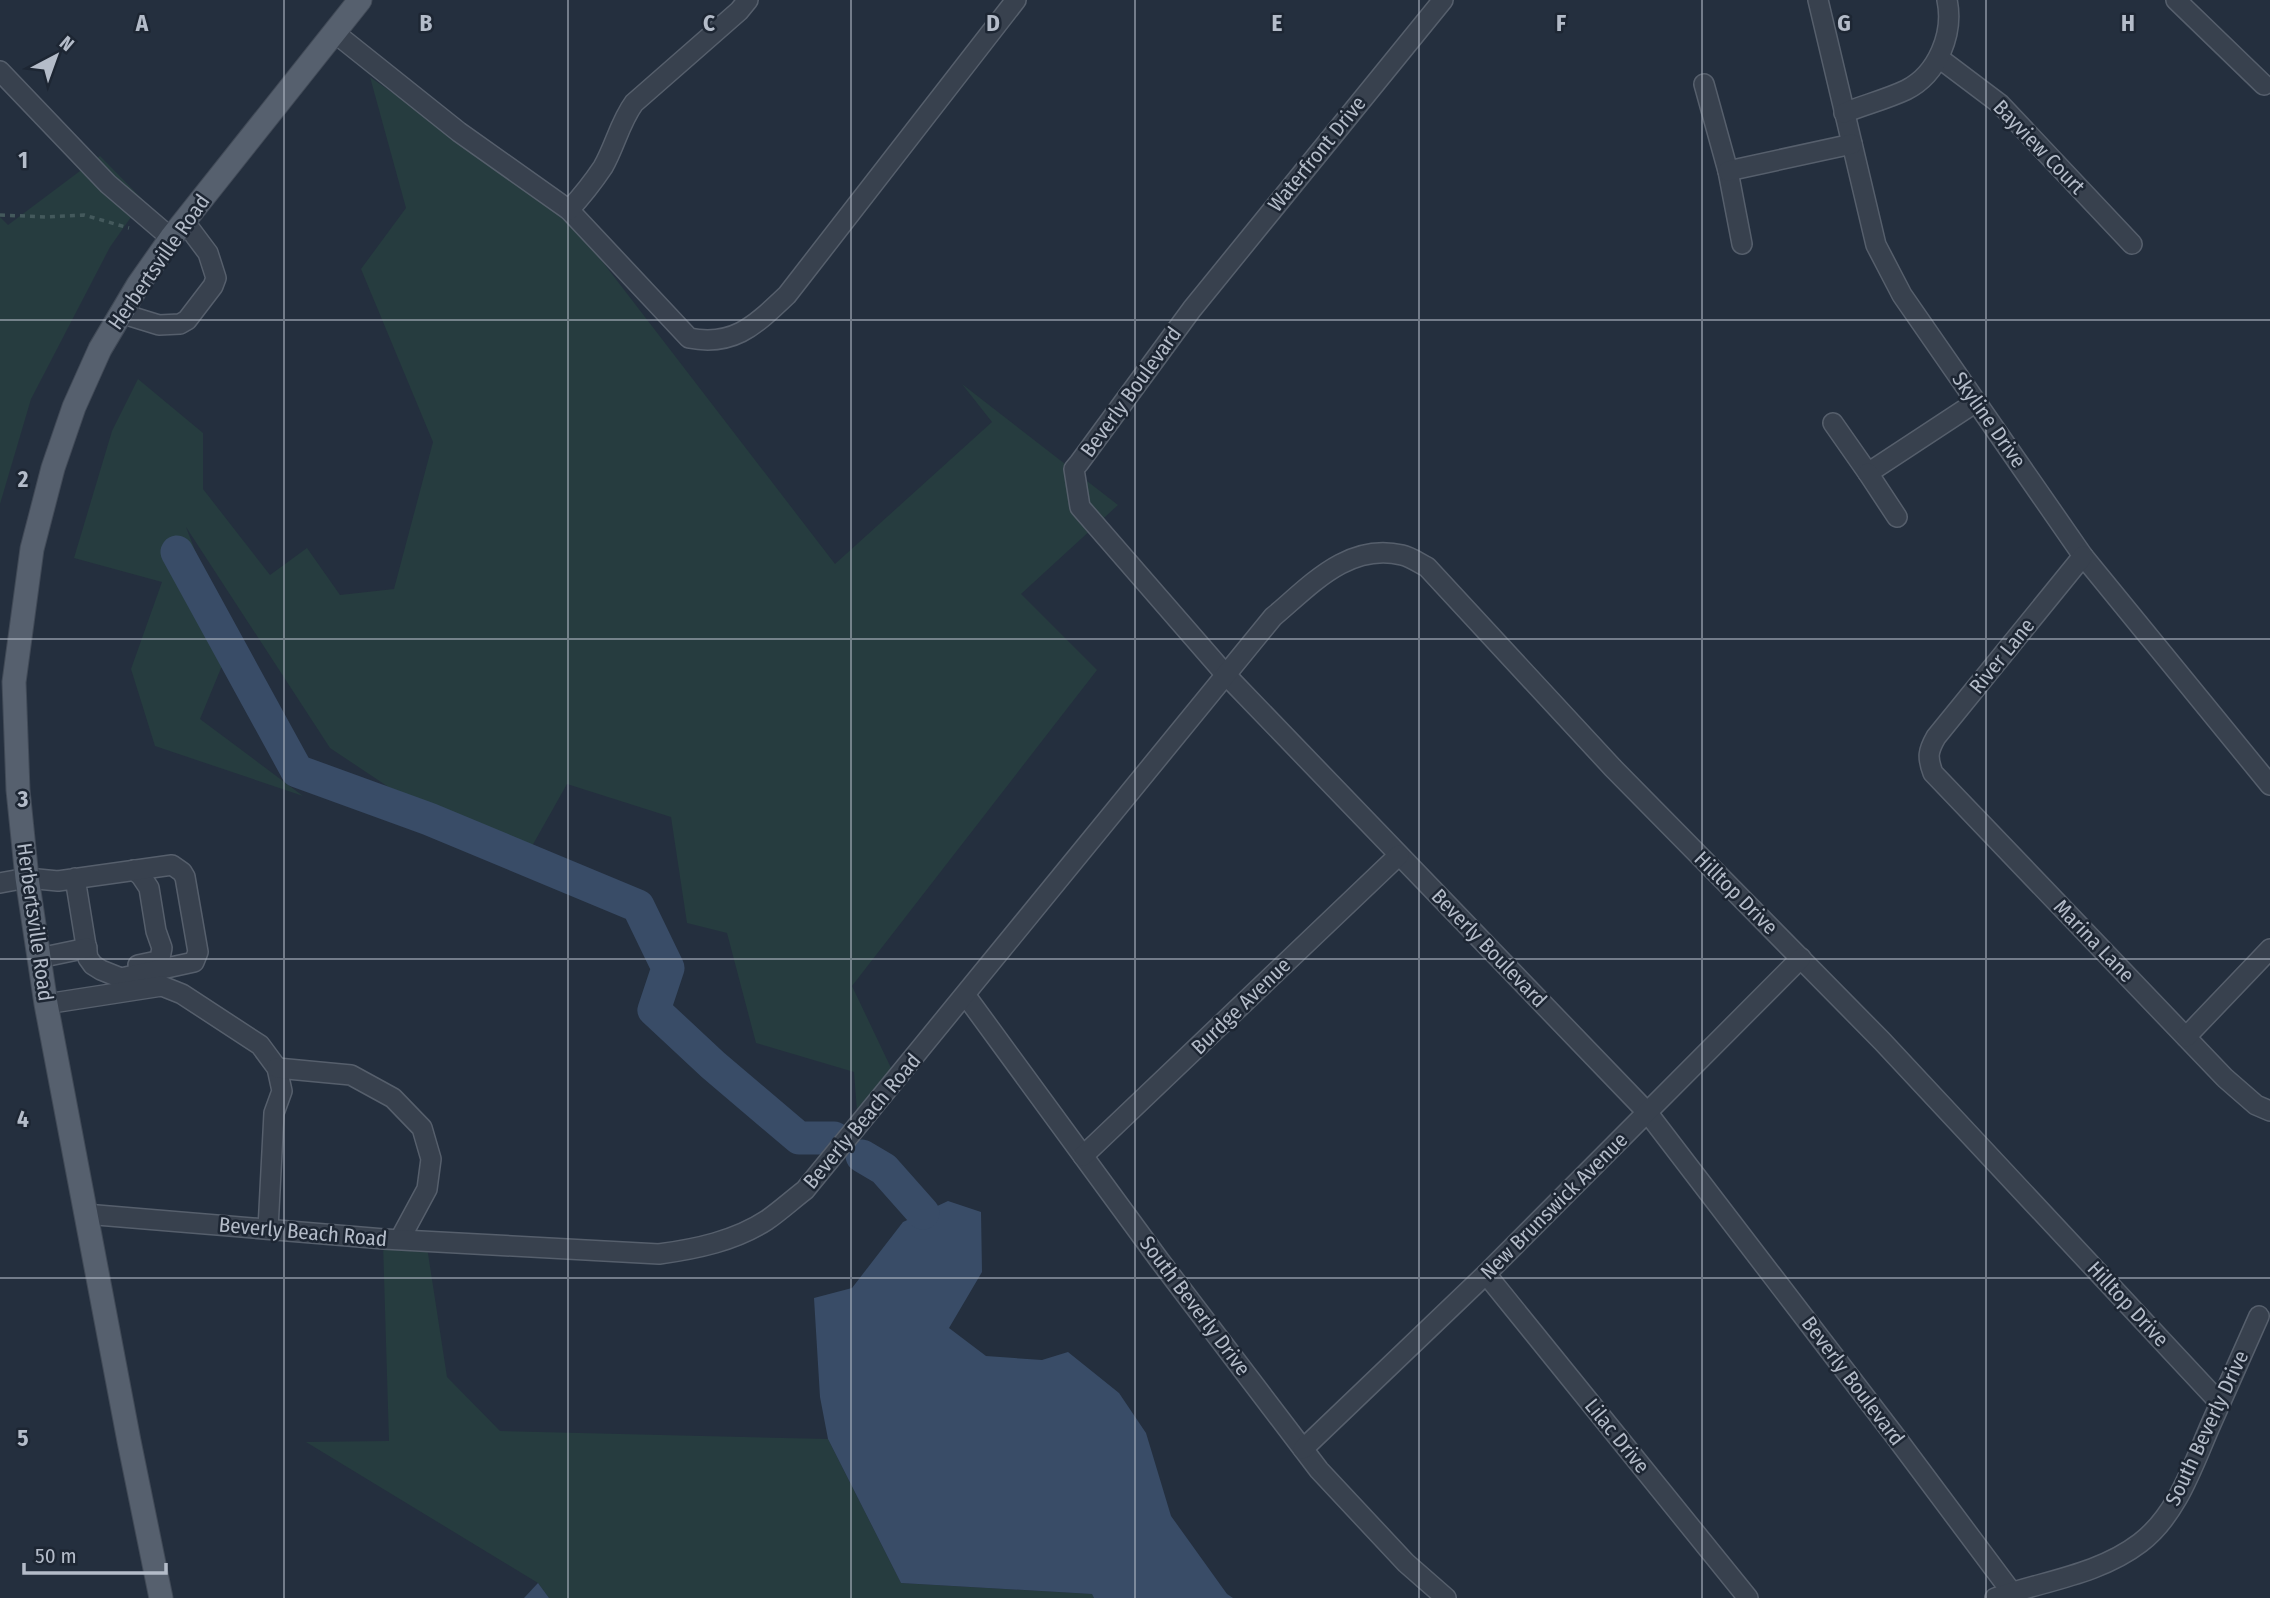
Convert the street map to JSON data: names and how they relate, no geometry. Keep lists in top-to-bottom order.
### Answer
{
  "streets": {
    "main road": ["Herbertsville Road"],
    "street": [
      "Bayview Court",
      "Waterfront Drive",
      "Beverly Boulevard",
      "Skyline Drive",
      "River Lane",
      "Hilltop Drive",
      "Marina Lane",
      "Burdge Avenue",
      "Beverly Beach Road",
      "New Brunswick Avenue",
      "South Beverly Drive",
      "Lilac Drive"
    ]
  },
  "crossings": [
    ["Waterfront Drive", "Beverly Boulevard"],
    ["Herbertsville Road", "Beverly Beach Road"],
    ["Beverly Boulevard", "Hilltop Drive"],
    ["Beverly Boulevard", "Burdge Avenue"],
    ["Beverly Boulevard", "Beverly Beach Road"],
    ["Beverly Boulevard", "New Brunswick Avenue"],
    ["Beverly Boulevard", "South Beverly Drive"],
    ["Skyline Drive", "River Lane"],
    ["River Lane", "Marina Lane"],
    ["Hilltop Drive", "Beverly Beach Road"],
    ["Hilltop Drive", "New Brunswick Avenue"],
    ["Hilltop Drive", "South Beverly Drive"],
    ["Burdge Avenue", "South Beverly Drive"],
    ["Beverly Beach Road", "South Beverly Drive"],
    ["New Brunswick Avenue", "South Beverly Drive"],
    ["New Brunswick Avenue", "Lilac Drive"]
  ],
  "scale_bar": "50 m",
  "north": "top right",
  "grid": {
    "columns": [
      "A",
      "B",
      "C",
      "D",
      "E",
      "F",
      "G",
      "H"
    ],
    "rows": [
      "1",
      "2",
      "3",
      "4",
      "5"
    ]
  }
}
